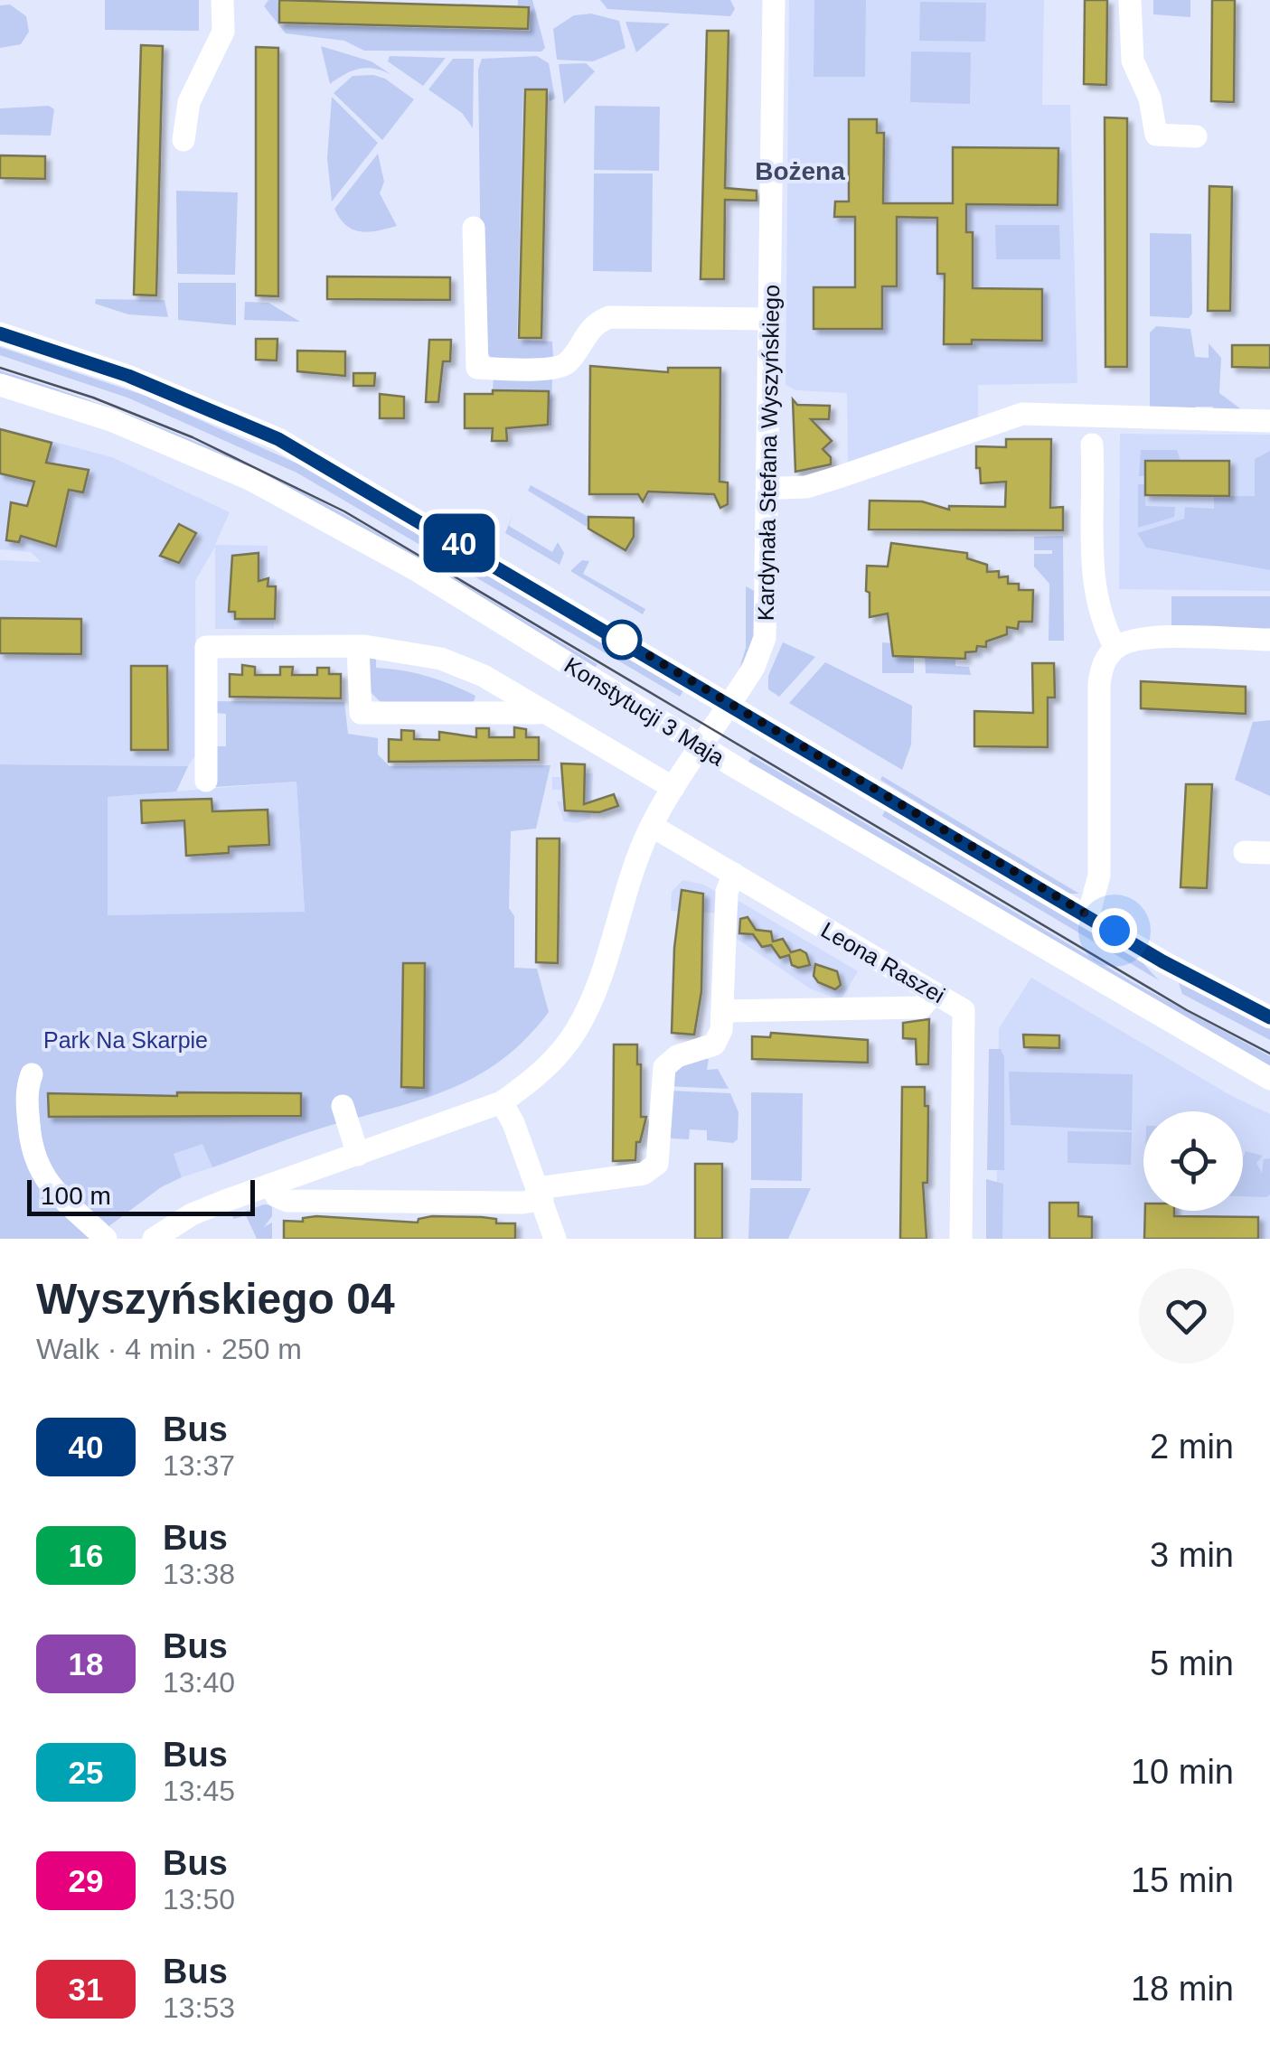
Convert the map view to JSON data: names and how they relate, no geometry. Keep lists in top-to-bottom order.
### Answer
{
  "streets": {
    "street": ["Kardynała Stefana Wyszyńskiego", "Konstytucji 3 Maja", "Leona Raszei"]
  },
  "crossings": [
    ["Kardynała Stefana Wyszyńskiego", "Konstytucji 3 Maja"],
    ["Kardynała Stefana Wyszyńskiego", "Leona Raszei"]
  ],
  "districts": ["Bożena"],
  "parks": ["Park Na Skarpie"],
  "lines": ["bus line 40"],
  "scale_bar": "100 m",
  "page": {
    "on_map": "40",
    "scale": "100 m",
    "heading": ["Wyszyńskiego 04", "Walk · 4 min · 250 m"],
    "list": [
      {
        "mark": "40",
        "name": "Bus",
        "note": "13:37",
        "value": "2 min"
      },
      {
        "mark": "16",
        "name": "Bus",
        "note": "13:38",
        "value": "3 min"
      },
      {
        "mark": "18",
        "name": "Bus",
        "note": "13:40",
        "value": "5 min"
      },
      {
        "mark": "25",
        "name": "Bus",
        "note": "13:45",
        "value": "10 min"
      },
      {
        "mark": "29",
        "name": "Bus",
        "note": "13:50",
        "value": "15 min"
      },
      {
        "mark": "31",
        "name": "Bus",
        "note": "13:53",
        "value": "18 min"
      }
    ]
  }
}
